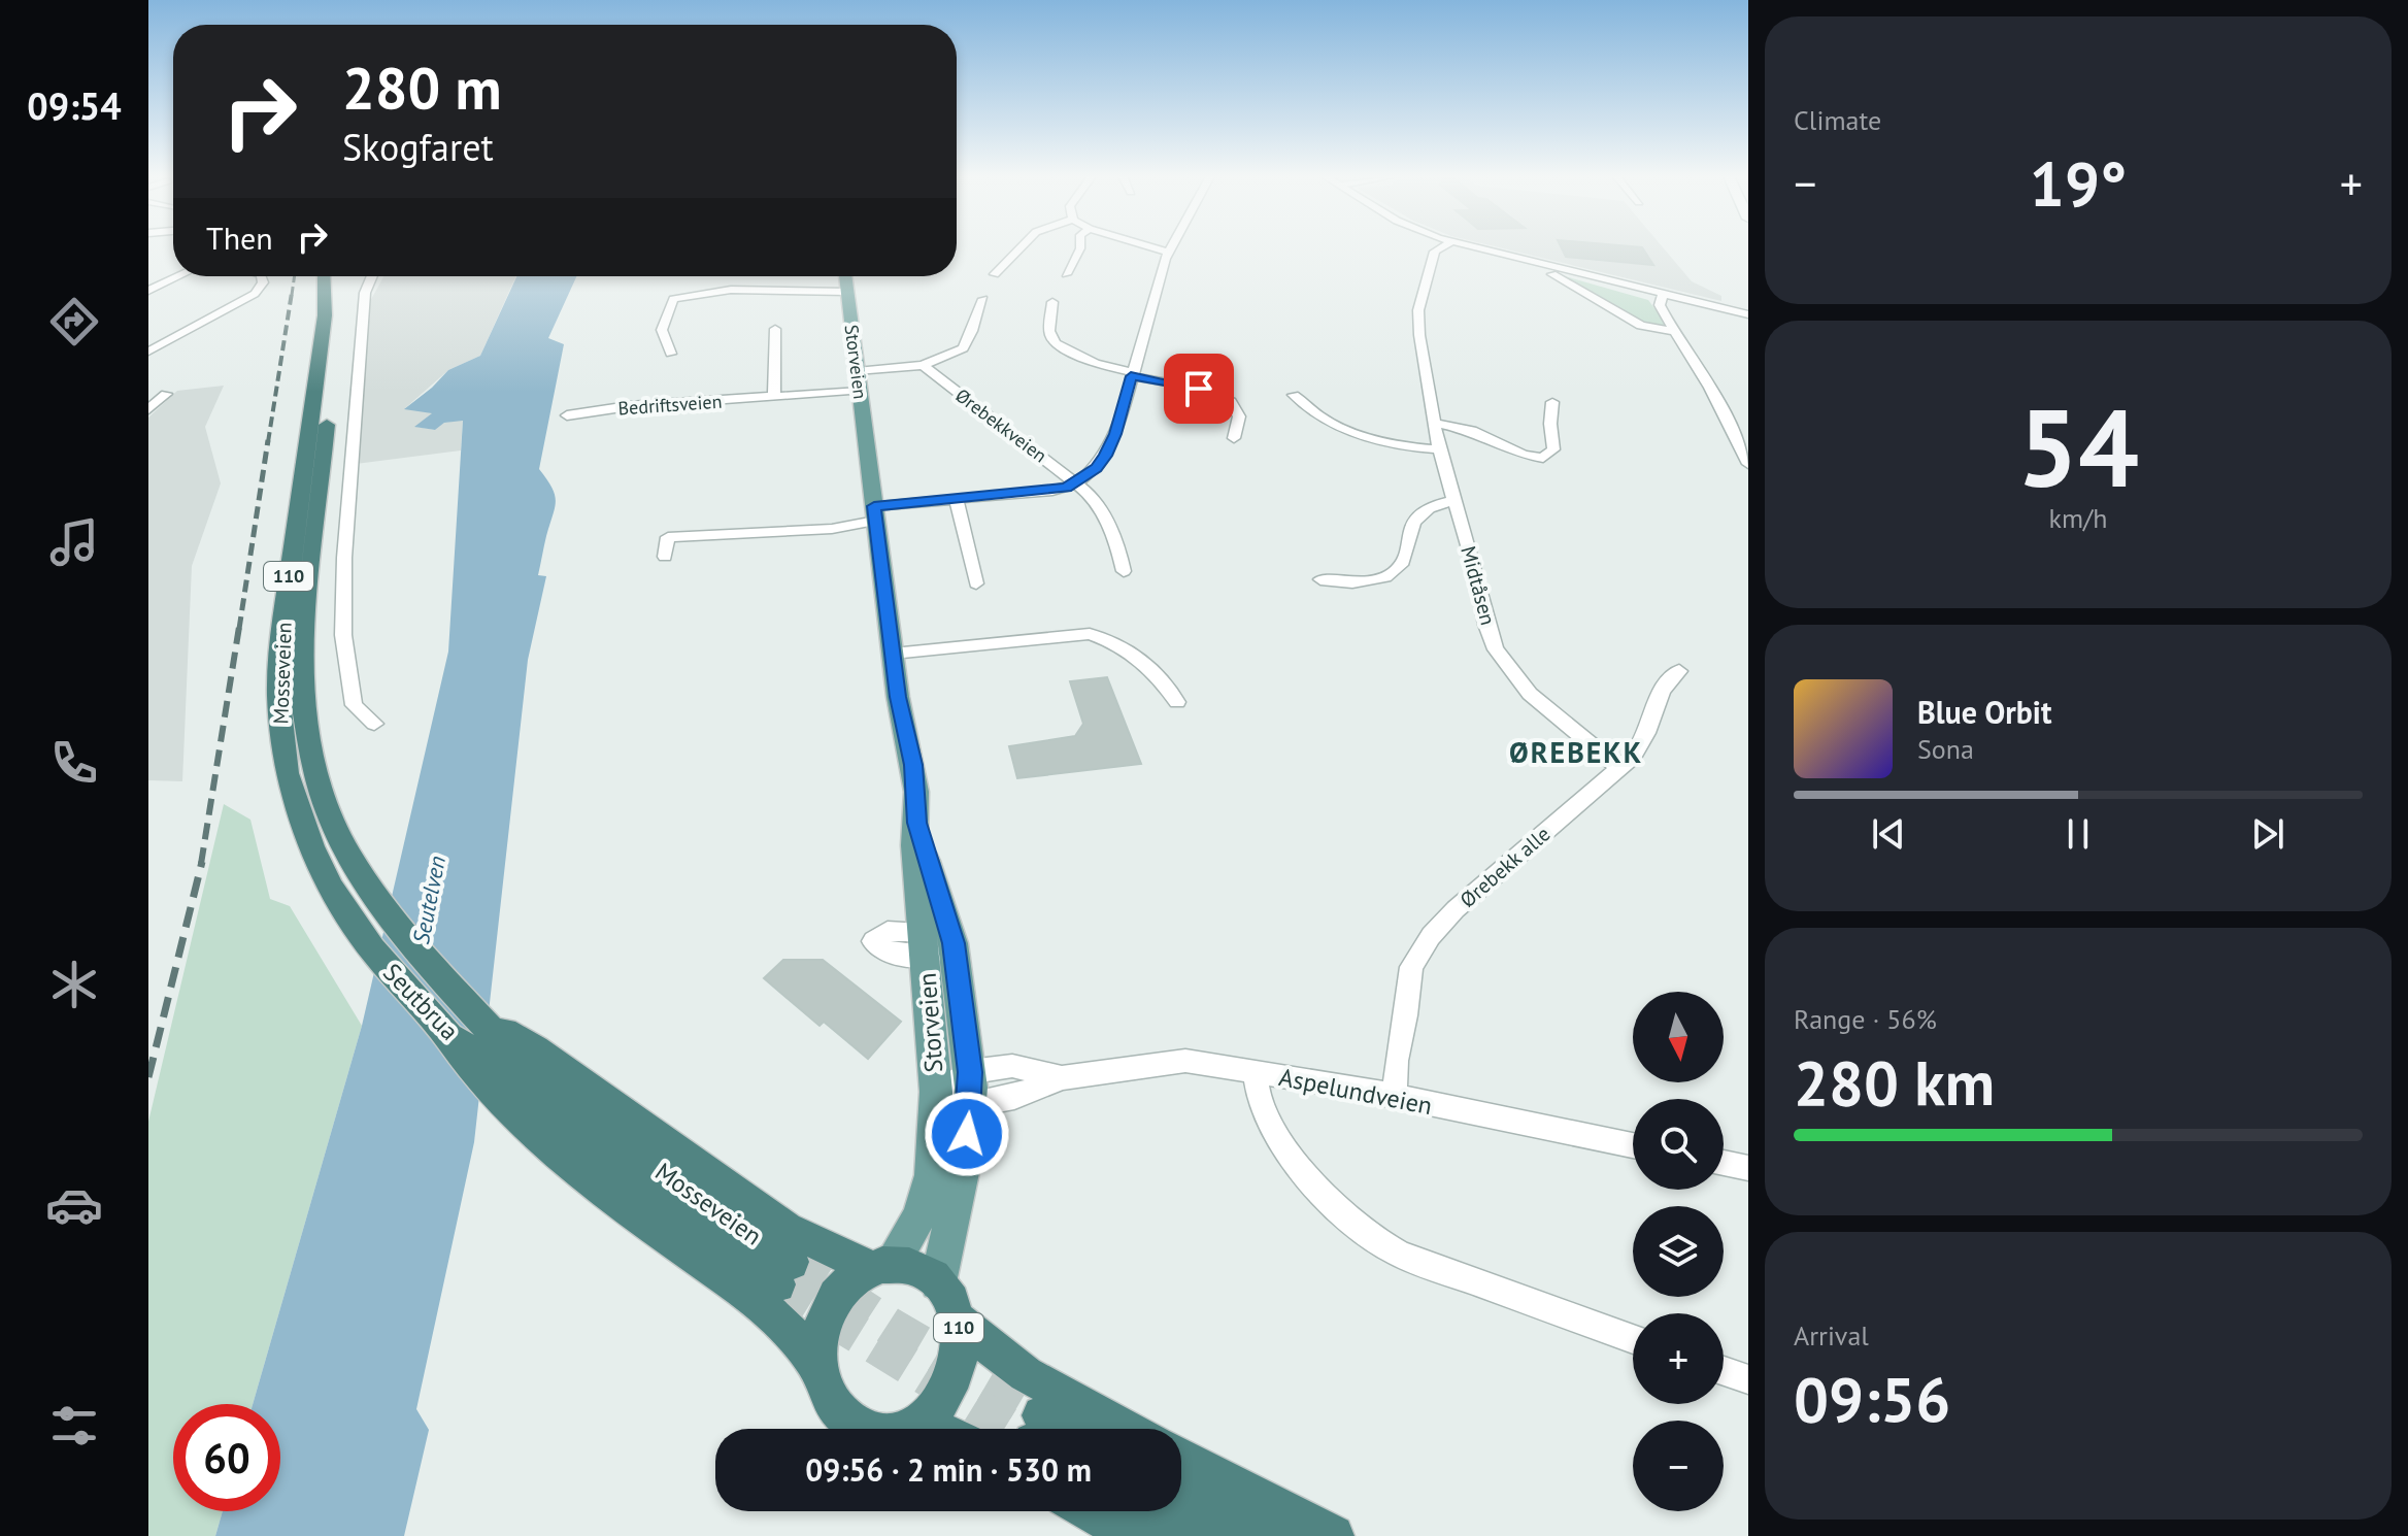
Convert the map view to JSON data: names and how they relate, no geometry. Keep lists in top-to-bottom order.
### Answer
{
  "streets": {
    "highway": ["110", "Mosseveien", "Seutbrua"],
    "main road": ["Storveien"],
    "street": [
      "Bedriftsveien",
      "Ørebekkveien",
      "Midtåsen",
      "Ørebekk alle",
      "Aspelundveien"
    ]
  },
  "crossings": [
    ["Storveien", "Bedriftsveien"],
    ["Storveien", "110"],
    ["Storveien", "Aspelundveien"],
    ["Bedriftsveien", "Ørebekkveien"],
    ["110", "Mosseveien"],
    ["110", "Seutbrua"],
    ["Midtåsen", "Ørebekk alle"],
    ["Mosseveien", "Seutbrua"],
    ["Ørebekk alle", "Aspelundveien"]
  ],
  "districts": ["ØREBEKK"],
  "water": ["Seutelven"],
  "north": "bottom",
  "page": {
    "tabs": "09:54",
    "tile": [
      "Climate",
      ["54", "km/h"],
      ["Range · 56%", "280 km"],
      ["Arrival", "09:56"]
    ],
    "turn": ["280 m", "Skogfaret"],
    "heat": ["−", "19°", "+"],
    "then": "Then",
    "song": ["Blue Orbit", "Sona"],
    "map_buttons": ["+", "−"],
    "limit": "60",
    "trip": "09:56 · 2 min · 530 m"
  }
}
